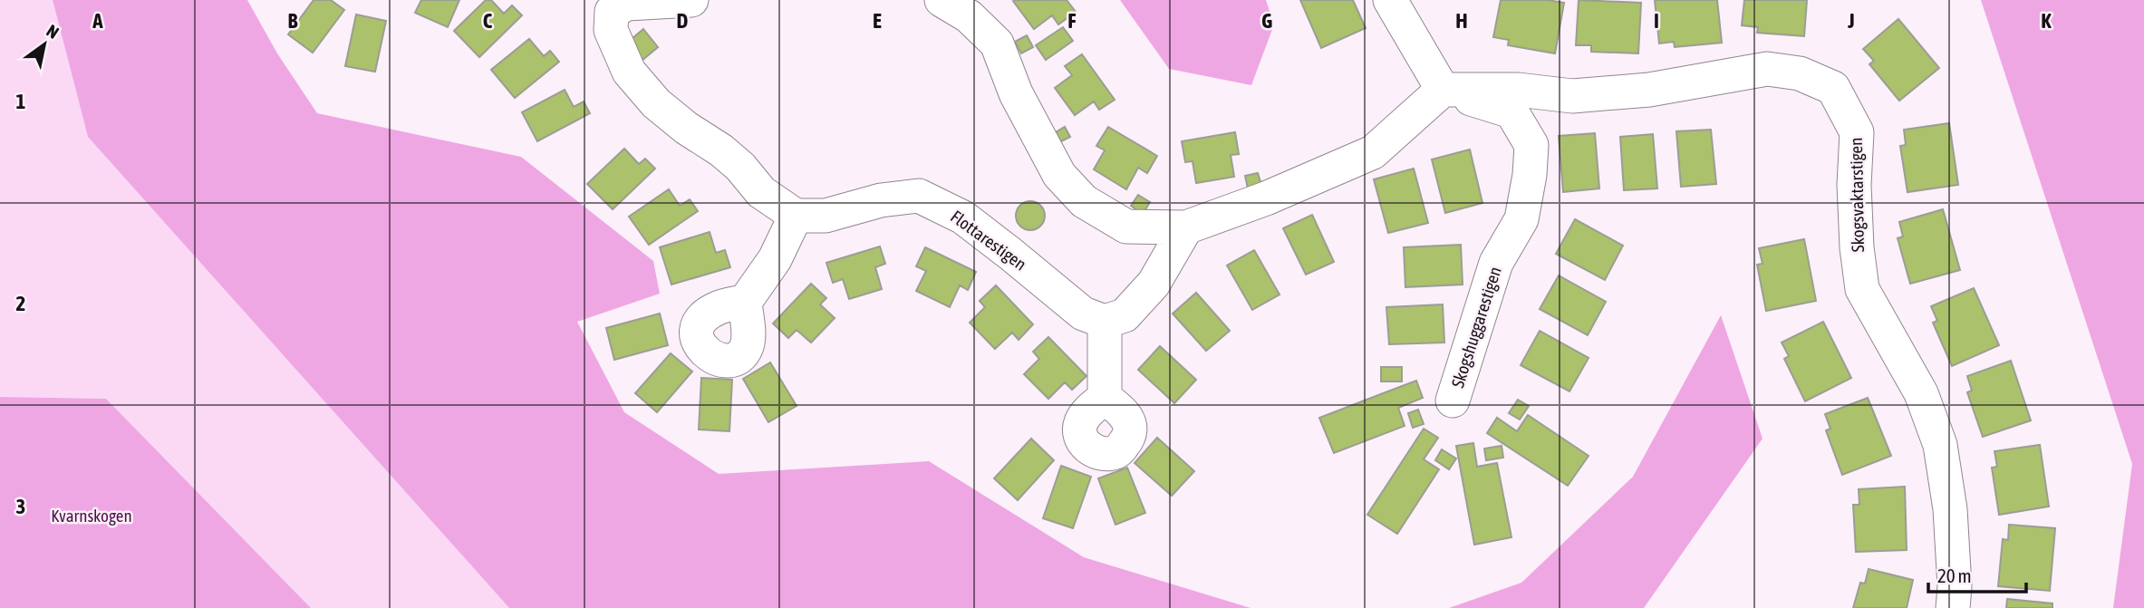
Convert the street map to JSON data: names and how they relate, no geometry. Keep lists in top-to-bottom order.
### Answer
{
  "streets": {
    "street": ["Skogsvaktarstigen", "Flottarestigen", "Skogshuggarestigen"]
  },
  "crossings": [
    ["Skogsvaktarstigen", "Skogshuggarestigen"]
  ],
  "parks": ["Kvarnskogen"],
  "scale_bar": "20 m",
  "north": "top right",
  "grid": {
    "columns": [
      "A",
      "B",
      "C",
      "D",
      "E",
      "F",
      "G",
      "H",
      "I",
      "J",
      "K"
    ],
    "rows": ["1", "2", "3"]
  }
}
